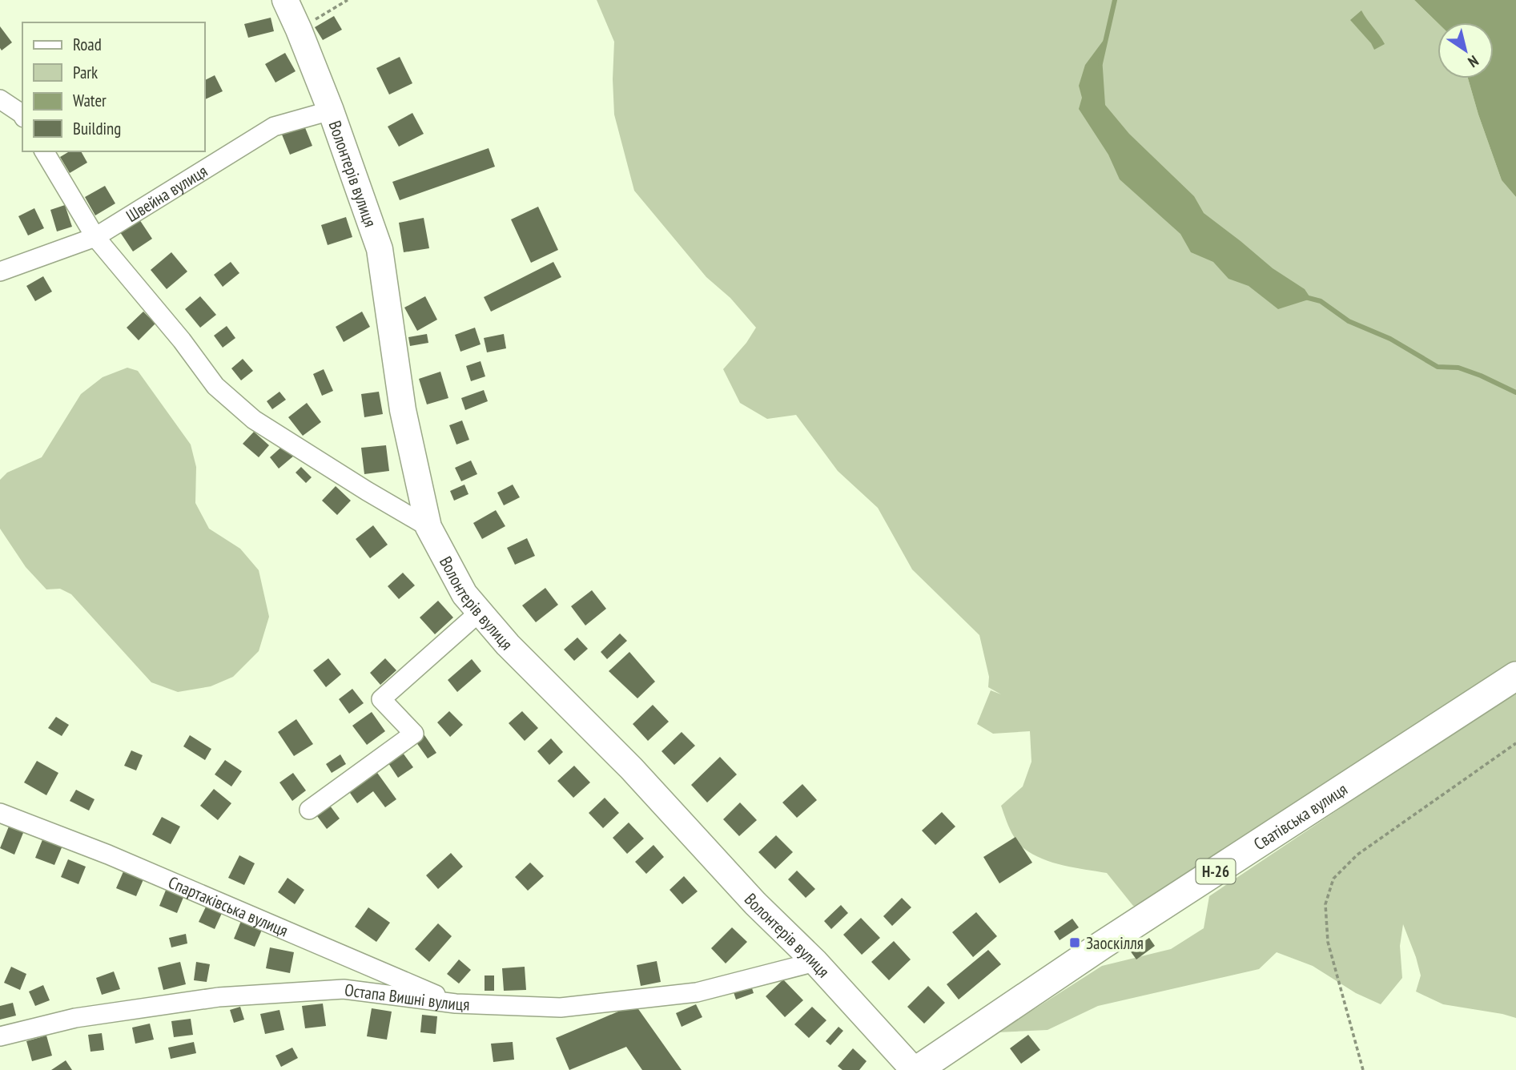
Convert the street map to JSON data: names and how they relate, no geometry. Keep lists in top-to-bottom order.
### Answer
{
  "streets": {
    "main road": ["Сватівська вулиця", "Н-26"],
    "street": [
      "Волонтерів вулиця",
      "Швейна вулиця",
      "Спартаківська вулиця",
      "Остапа Вишні вулиця"
    ]
  },
  "crossings": [
    ["Волонтерів вулиця", "Швейна вулиця"],
    ["Волонтерів вулиця", "Сватівська вулиця"],
    ["Волонтерів вулиця", "Остапа Вишні вулиця"],
    ["Спартаківська вулиця", "Остапа Вишні вулиця"]
  ],
  "places": {
    "transit": ["Заоскілля"]
  },
  "legend": [
    "Road",
    "Park",
    "Water",
    "Building"
  ],
  "north": "bottom right"
}
